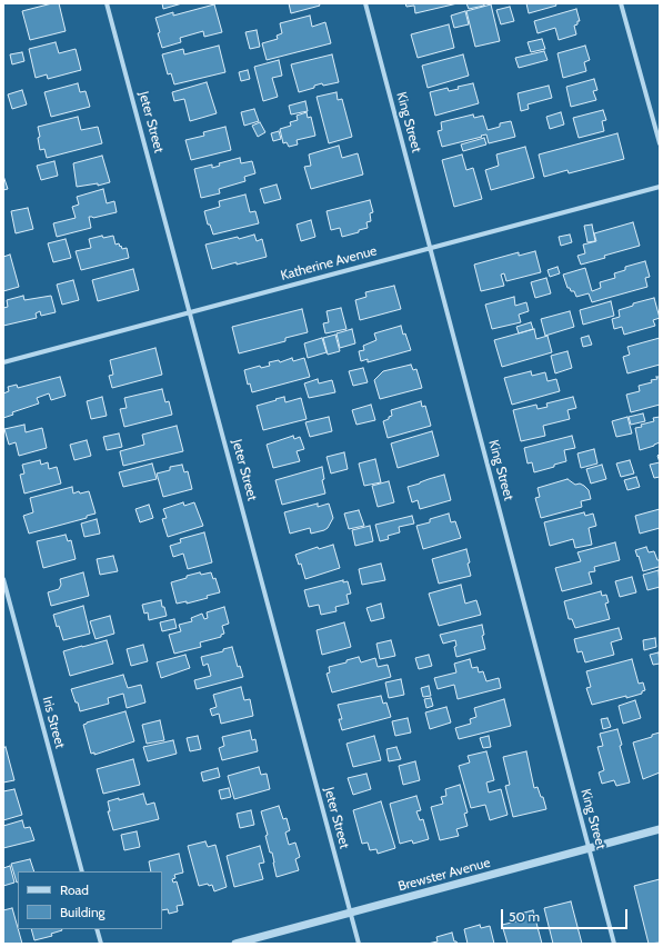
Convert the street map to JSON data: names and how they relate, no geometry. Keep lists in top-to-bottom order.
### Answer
{
  "streets": {
    "street": [
      "Jeter Street",
      "King Street",
      "Katherine Avenue",
      "Iris Street",
      "Brewster Avenue"
    ]
  },
  "crossings": [
    ["Jeter Street", "Katherine Avenue"],
    ["Jeter Street", "Brewster Avenue"],
    ["King Street", "Katherine Avenue"],
    ["King Street", "Brewster Avenue"]
  ],
  "legend": ["Road", "Building"],
  "scale_bar": "50 m"
}
